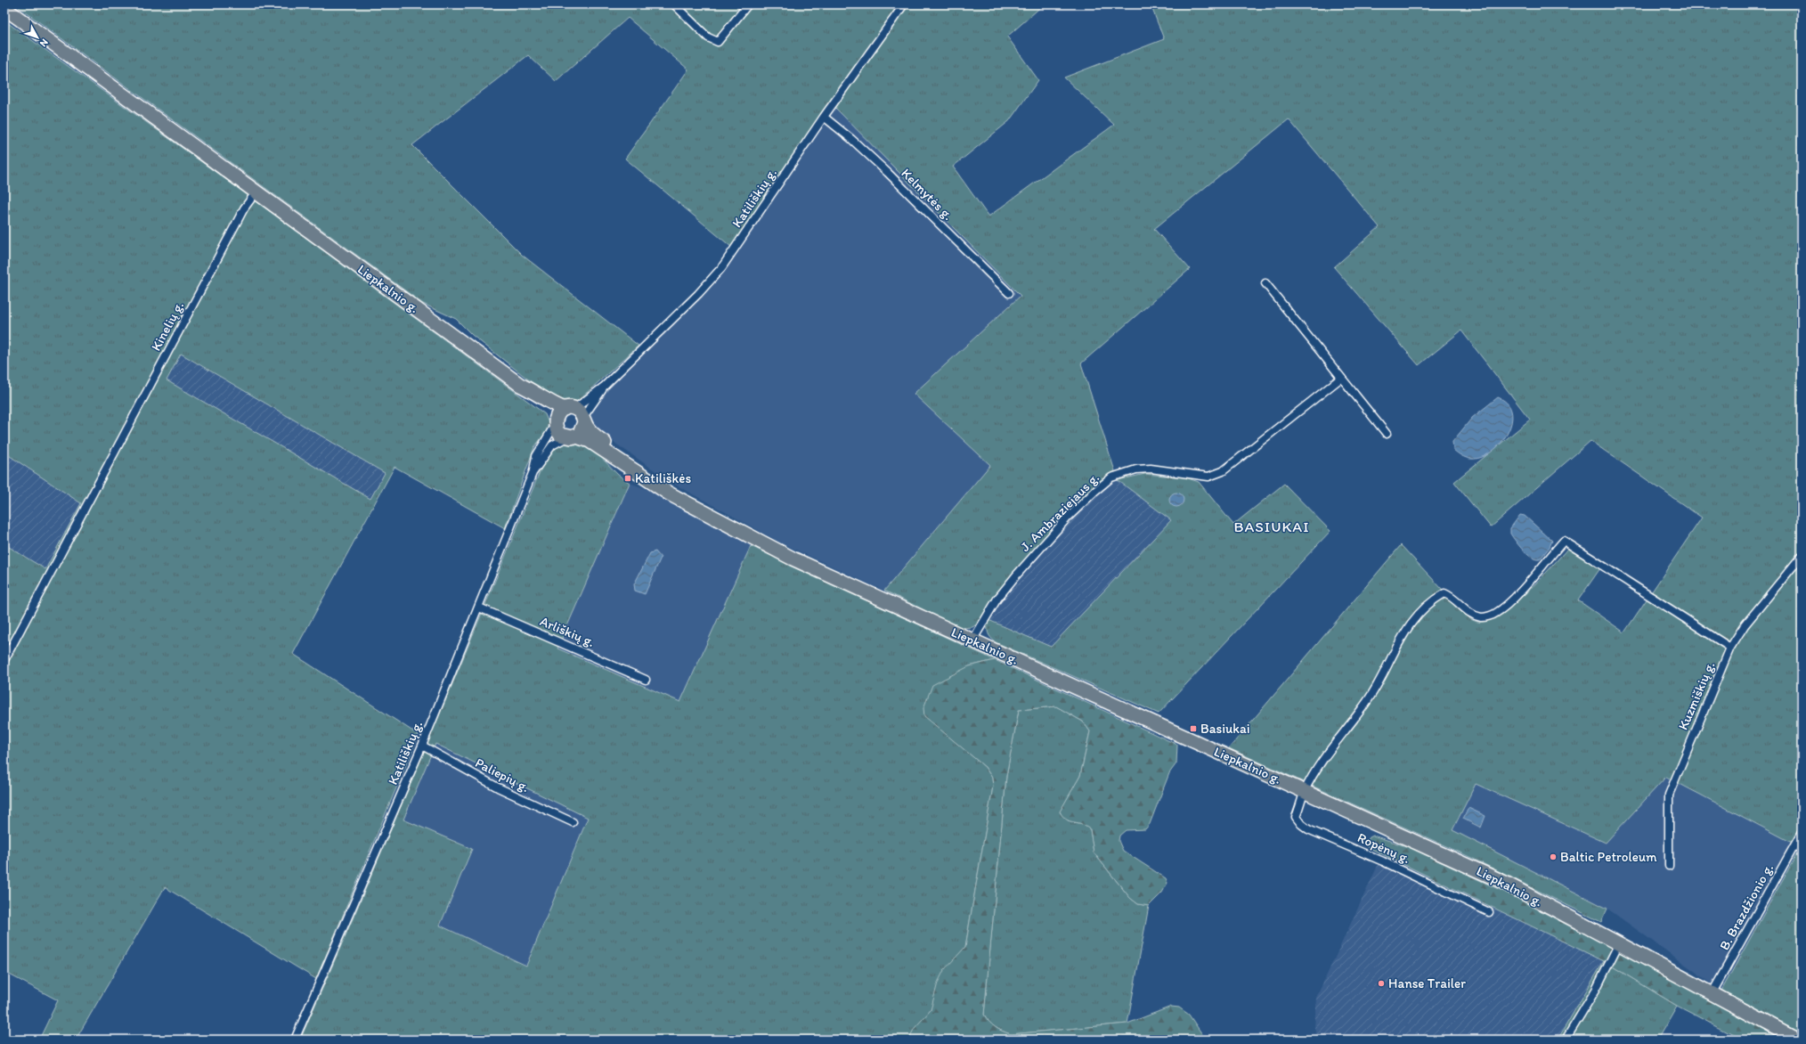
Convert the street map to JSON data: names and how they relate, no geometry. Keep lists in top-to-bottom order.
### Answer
{
  "streets": {
    "highway": ["Liepkalnio g."],
    "street": [
      "Kelmytės g.",
      "Katiliškių g.",
      "Kinelių g.",
      "J. Ambraziejaus g.",
      "Arliškių g.",
      "Kuzmiškių g.",
      "Paliepių g.",
      "Ropėnų g.",
      "B. Brazdžionio g."
    ]
  },
  "crossings": [
    ["Kelmytės g.", "Katiliškių g."],
    ["Katiliškių g.", "Liepkalnio g."],
    ["Katiliškių g.", "Arliškių g."],
    ["Katiliškių g.", "Paliepių g."],
    ["Liepkalnio g.", "Kinelių g."],
    ["Liepkalnio g.", "J. Ambraziejaus g."],
    ["Liepkalnio g.", "Ropėnų g."],
    ["Liepkalnio g.", "B. Brazdžionio g."]
  ],
  "districts": ["BASIUKAI"],
  "places": {
    "transit": ["Katiliškės", "Basiukai"],
    "other": ["Baltic Petroleum", "Hanse Trailer"]
  },
  "north": "bottom right"
}
